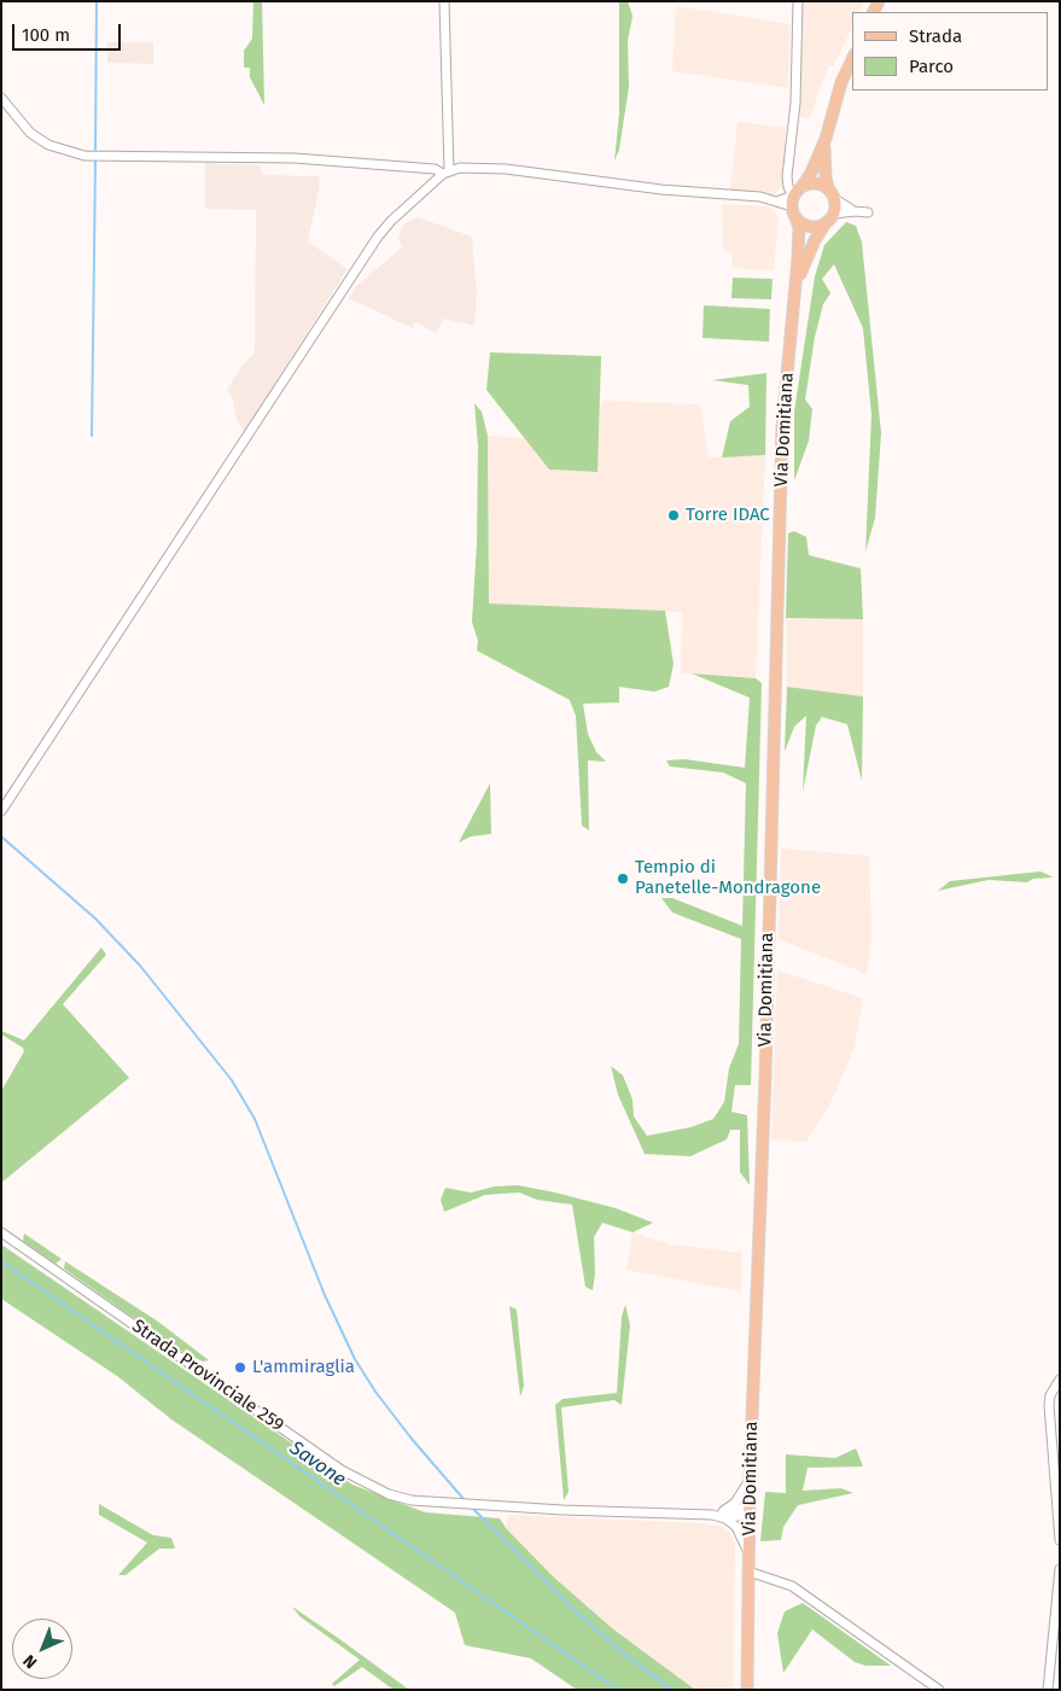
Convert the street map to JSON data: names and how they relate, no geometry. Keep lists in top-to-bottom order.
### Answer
{
  "streets": {
    "main road": ["Via Domitiana"],
    "street": ["Strada Provinciale 259"]
  },
  "water": ["Savone"],
  "places": ["Torre IDAC", "Tempio di Panetelle-Mondragone", "L'ammiraglia"],
  "legend": ["Strada", "Parco"],
  "scale_bar": "100 m",
  "north": "bottom left"
}
